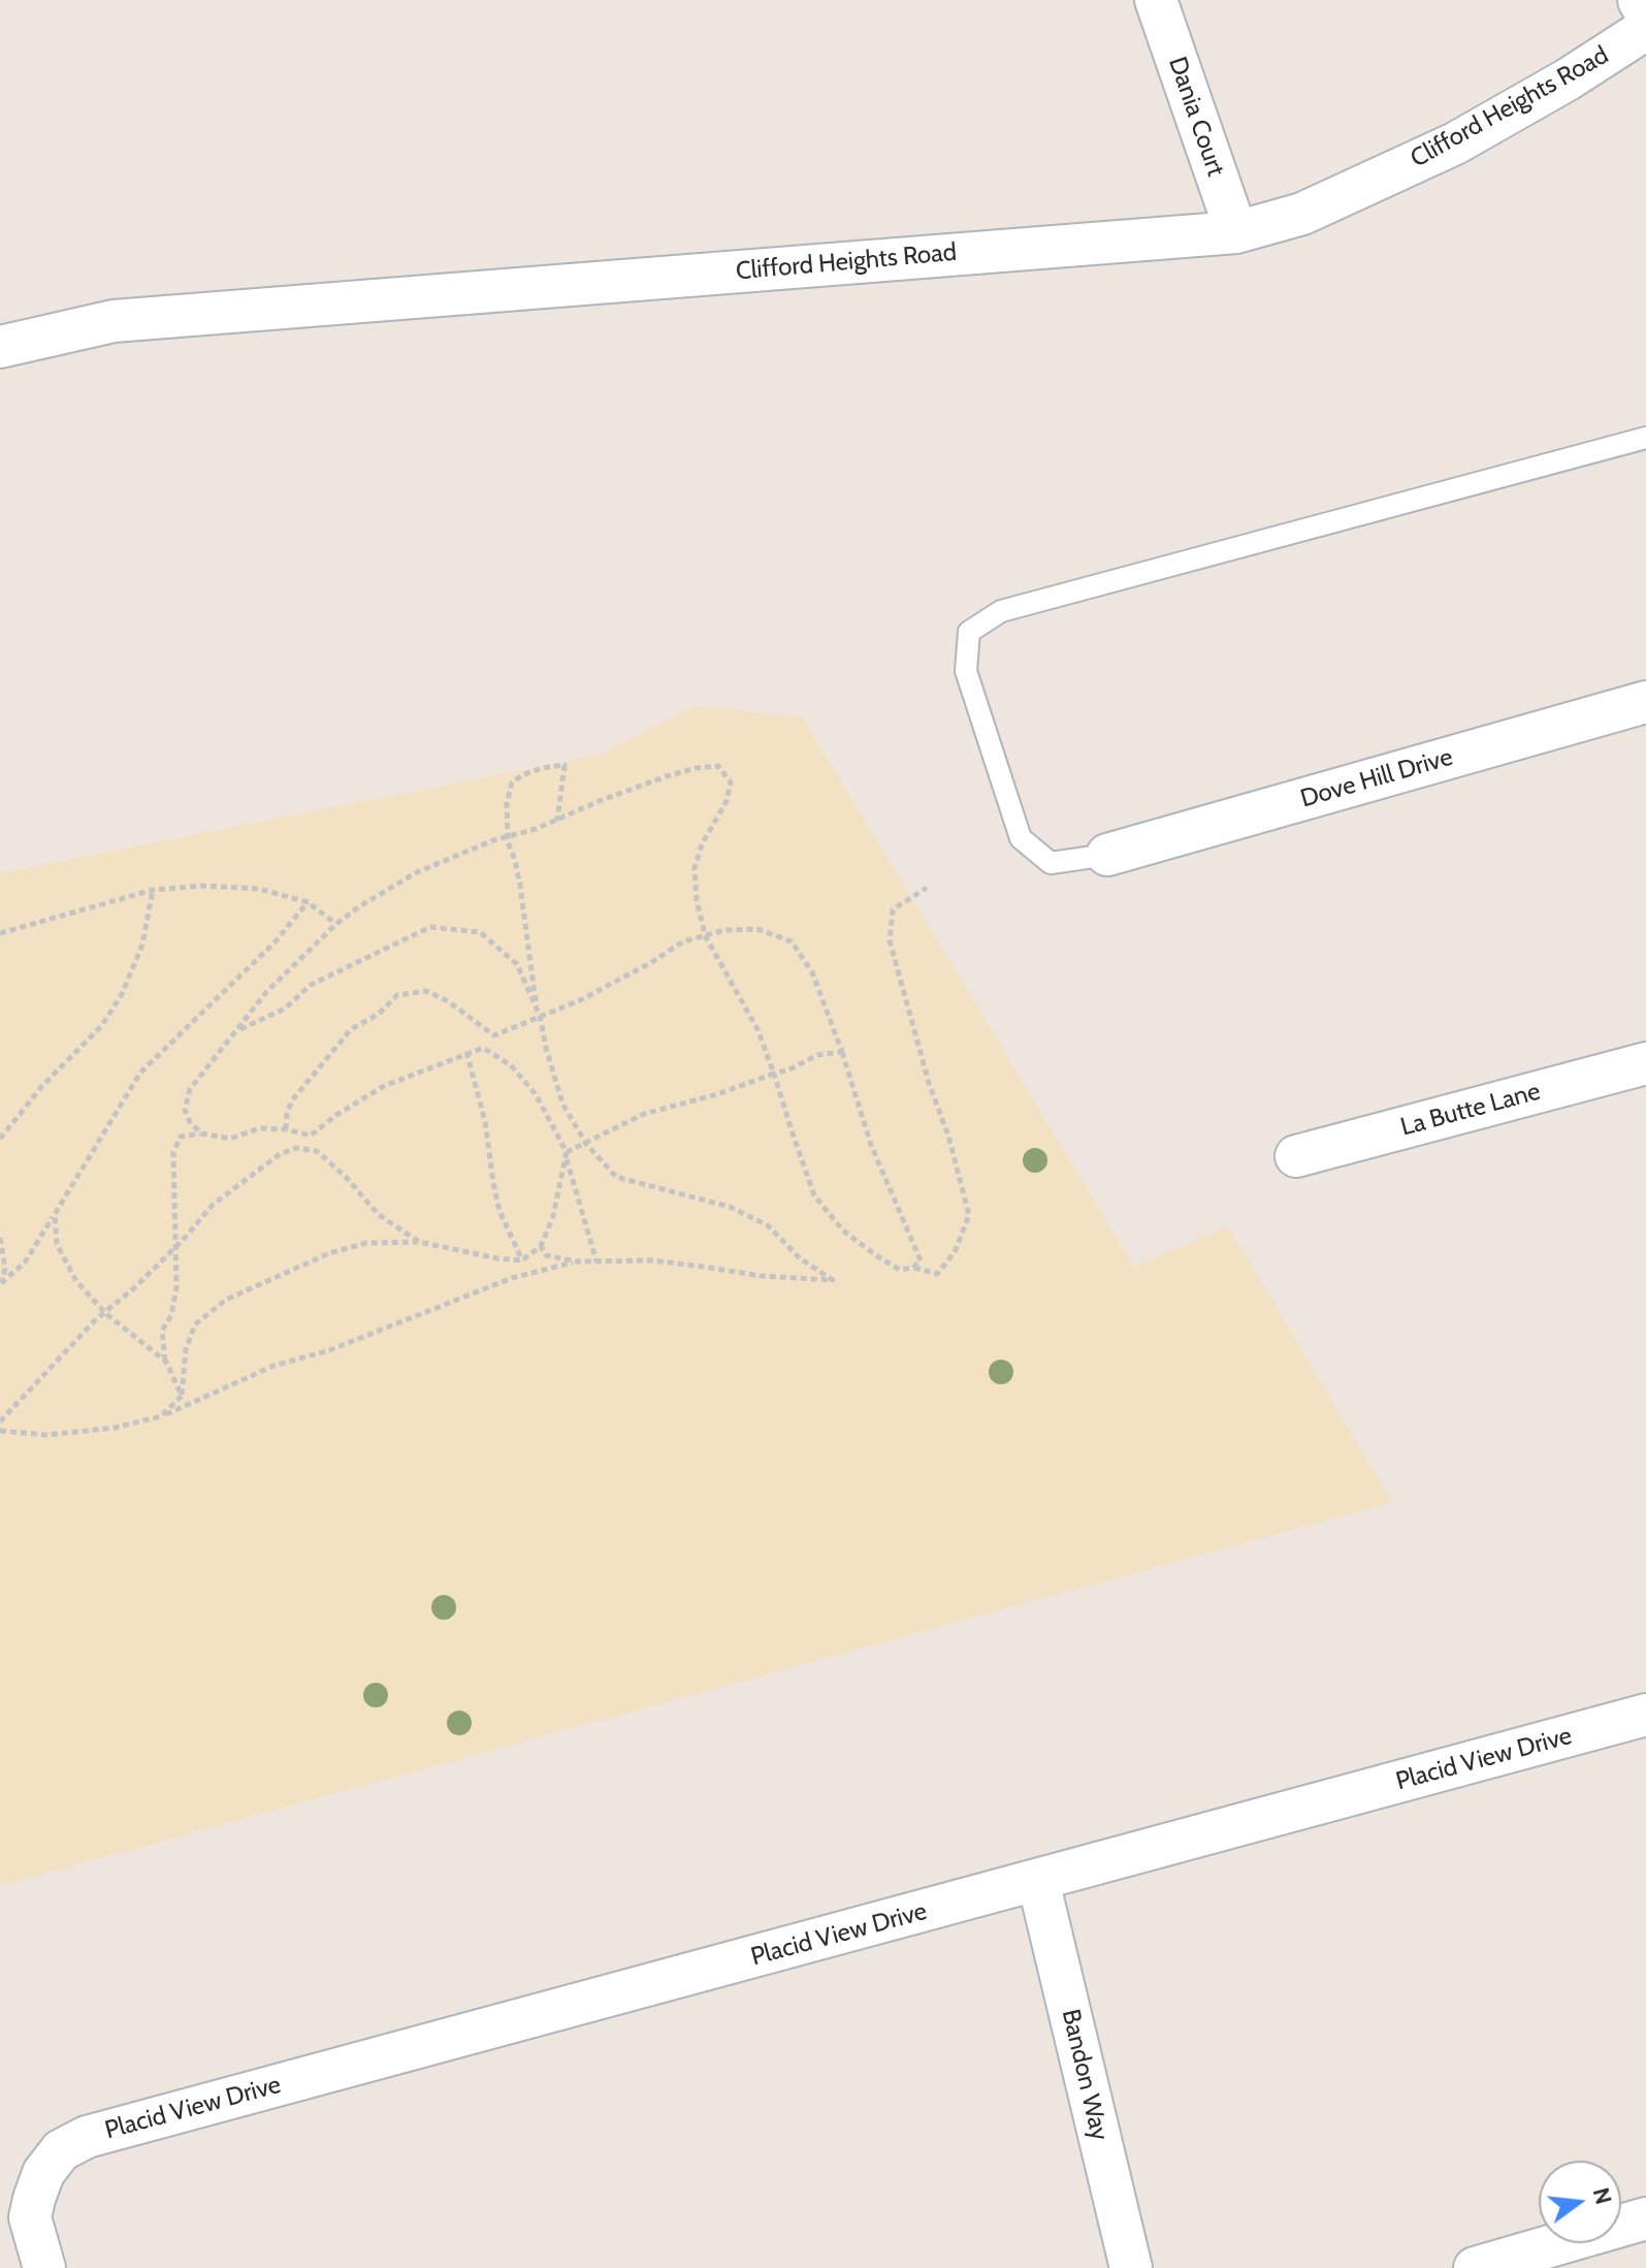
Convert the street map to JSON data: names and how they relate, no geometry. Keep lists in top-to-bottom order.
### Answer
{
  "streets": {
    "street": [
      "Clifford Heights Road",
      "Dania Court",
      "Dove Hill Drive",
      "La Butte Lane",
      "Placid View Drive",
      "Bandon Way"
    ]
  },
  "crossings": [
    ["Clifford Heights Road", "Dania Court"],
    ["Placid View Drive", "Bandon Way"]
  ],
  "north": "right"
}
